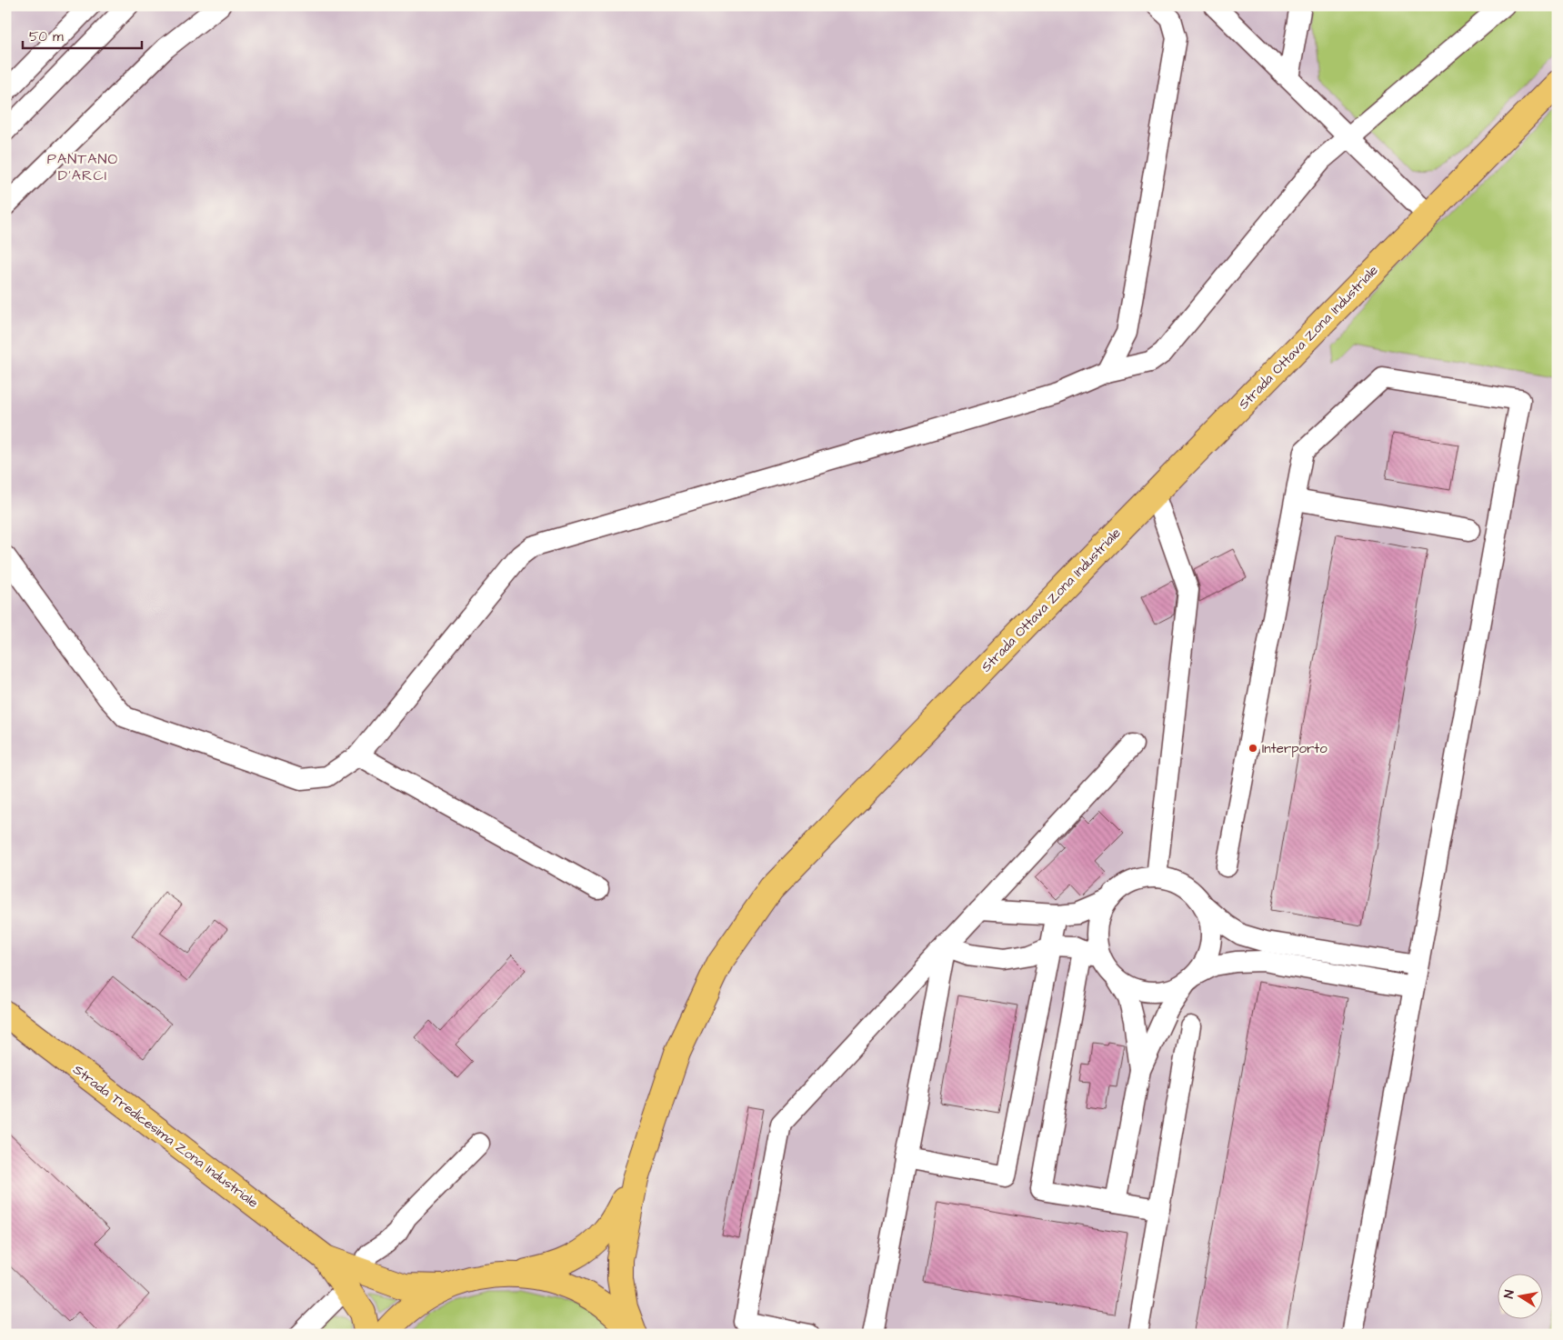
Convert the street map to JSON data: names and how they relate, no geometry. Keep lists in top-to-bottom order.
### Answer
{
  "streets": {
    "main road": ["Strada Ottava Zona Industriale", "Strada Tredicesima Zona Industriale"]
  },
  "districts": ["PANTANO D'ARCI"],
  "places": ["Interporto"],
  "scale_bar": "50 m",
  "north": "left"
}
